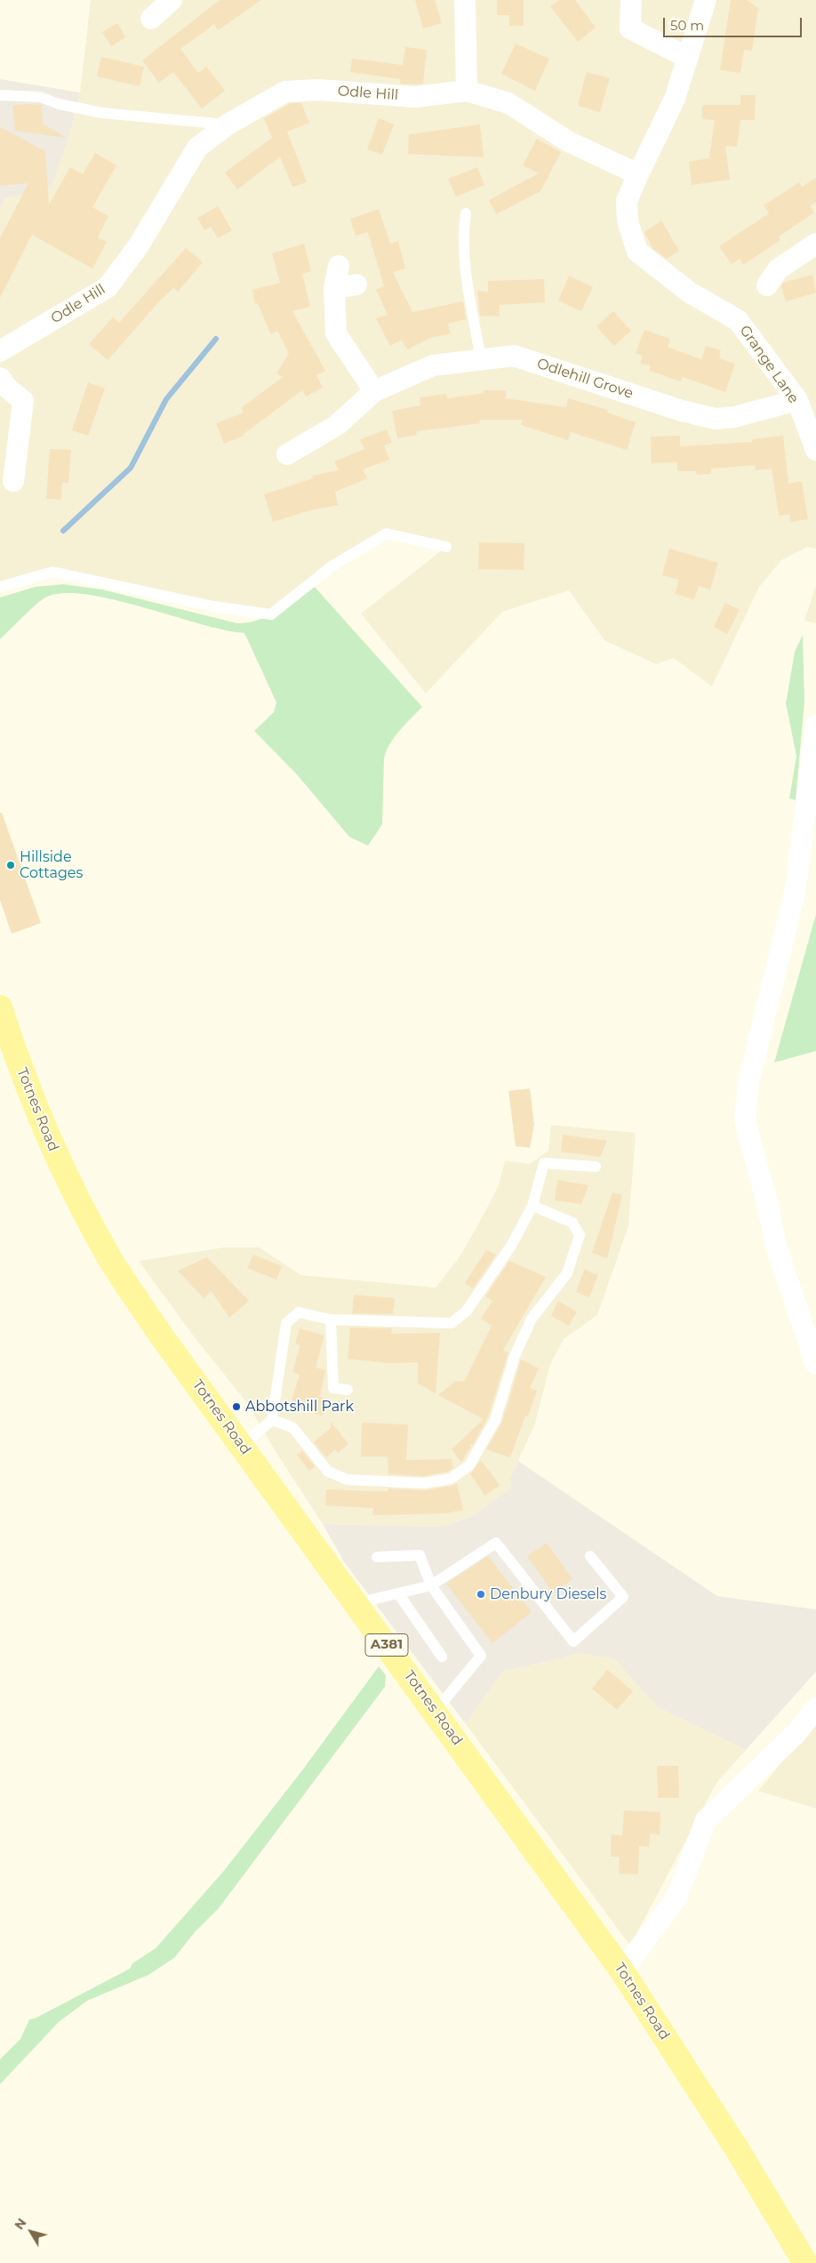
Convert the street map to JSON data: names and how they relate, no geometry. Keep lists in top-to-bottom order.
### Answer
{
  "streets": {
    "main road": ["Totnes Road", "A381"],
    "street": ["Odle Hill", "Grange Lane", "Odlehill Grove"]
  },
  "crossings": [
    ["Odle Hill", "Grange Lane"],
    ["Grange Lane", "Odlehill Grove"]
  ],
  "places": ["Hillside Cottages", "Abbotshill Park", "Denbury Diesels"],
  "scale_bar": "50 m",
  "north": "top left"
}
